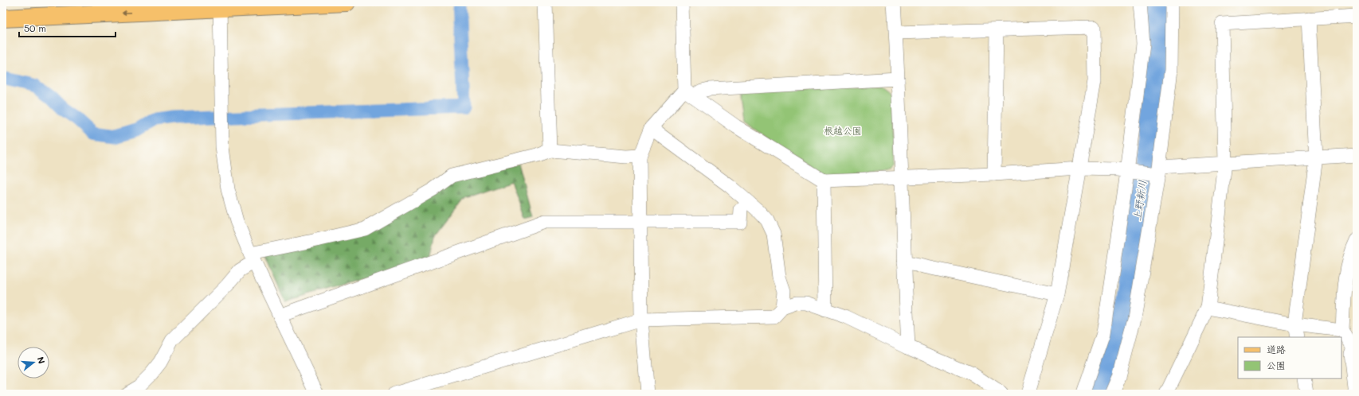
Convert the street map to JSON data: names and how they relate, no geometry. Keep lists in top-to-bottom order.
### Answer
{
  "water": ["上野新川"],
  "parks": ["根越公園"],
  "legend": ["道路", "公園"],
  "scale_bar": "50 m",
  "north": "right"
}
